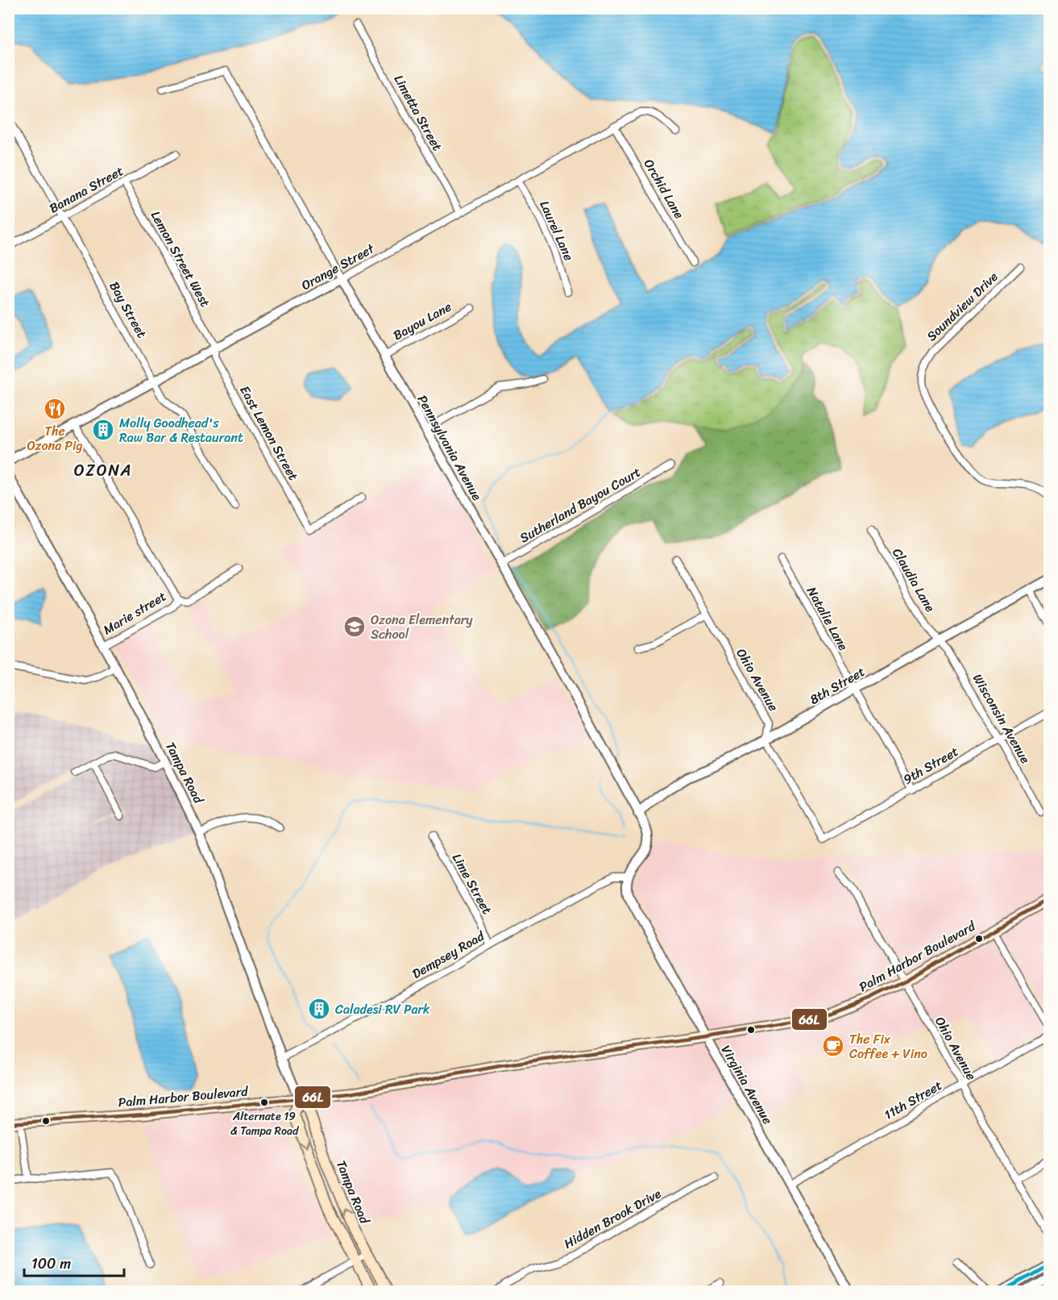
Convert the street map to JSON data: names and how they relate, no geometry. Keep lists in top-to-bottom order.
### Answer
{
  "streets": {
    "main road": ["Tampa Road", "Palm Harbor Boulevard"],
    "street": [
      "Limetta Street",
      "Orchid Lane",
      "Banana Street",
      "Laurel Lane",
      "Lemon Street West",
      "Orange Street",
      "Soundview Drive",
      "Bay Street",
      "Bayou Lane",
      "East Lemon Street",
      "Pennsylvania Avenue",
      "Sutherland Bayou Court",
      "Claudia Lane",
      "Marie street",
      "Natalie Lane",
      "Ohio Avenue",
      "8th Street",
      "Wisconsin Avenue",
      "9th Street",
      "Lime Street",
      "Dempsey Road",
      "Virginia Avenue",
      "11th Street",
      "Hidden Brook Drive"
    ]
  },
  "crossings": [
    ["Limetta Street", "Orange Street"],
    ["Orchid Lane", "Orange Street"],
    ["Banana Street", "Lemon Street West"],
    ["Banana Street", "Bay Street"],
    ["Laurel Lane", "Orange Street"],
    ["Lemon Street West", "Orange Street"],
    ["Lemon Street West", "East Lemon Street"],
    ["Orange Street", "Bay Street"],
    ["Orange Street", "East Lemon Street"],
    ["Orange Street", "Pennsylvania Avenue"],
    ["Bayou Lane", "Pennsylvania Avenue"],
    ["Pennsylvania Avenue", "Sutherland Bayou Court"],
    ["Pennsylvania Avenue", "8th Street"],
    ["Pennsylvania Avenue", "Dempsey Road"],
    ["Pennsylvania Avenue", "Virginia Avenue"],
    ["Claudia Lane", "8th Street"],
    ["Claudia Lane", "Wisconsin Avenue"],
    ["Marie street", "Tampa Road"],
    ["Natalie Lane", "8th Street"],
    ["Natalie Lane", "9th Street"],
    ["Ohio Avenue", "8th Street"],
    ["Ohio Avenue", "9th Street"],
    ["Ohio Avenue", "Palm Harbor Boulevard"],
    ["Ohio Avenue", "11th Street"],
    ["8th Street", "Wisconsin Avenue"],
    ["Wisconsin Avenue", "9th Street"],
    ["Tampa Road", "Dempsey Road"],
    ["Tampa Road", "Palm Harbor Boulevard"],
    ["Lime Street", "Dempsey Road"],
    ["Dempsey Road", "Virginia Avenue"],
    ["Palm Harbor Boulevard", "Virginia Avenue"],
    ["Virginia Avenue", "11th Street"]
  ],
  "districts": ["OZONA"],
  "places": {
    "restaurant": ["The Ozona Pig"],
    "building": ["Molly Goodhead's Raw Bar & Restaurant", "Caladesi RV Park"],
    "school or university": ["Ozona Elementary School"],
    "cafe": ["The Fix Coffee + Vino"],
    "other": ["Alternate 19 & Tampa Road"]
  },
  "lines": ["transit line 66L"],
  "scale_bar": "100 m"
}
